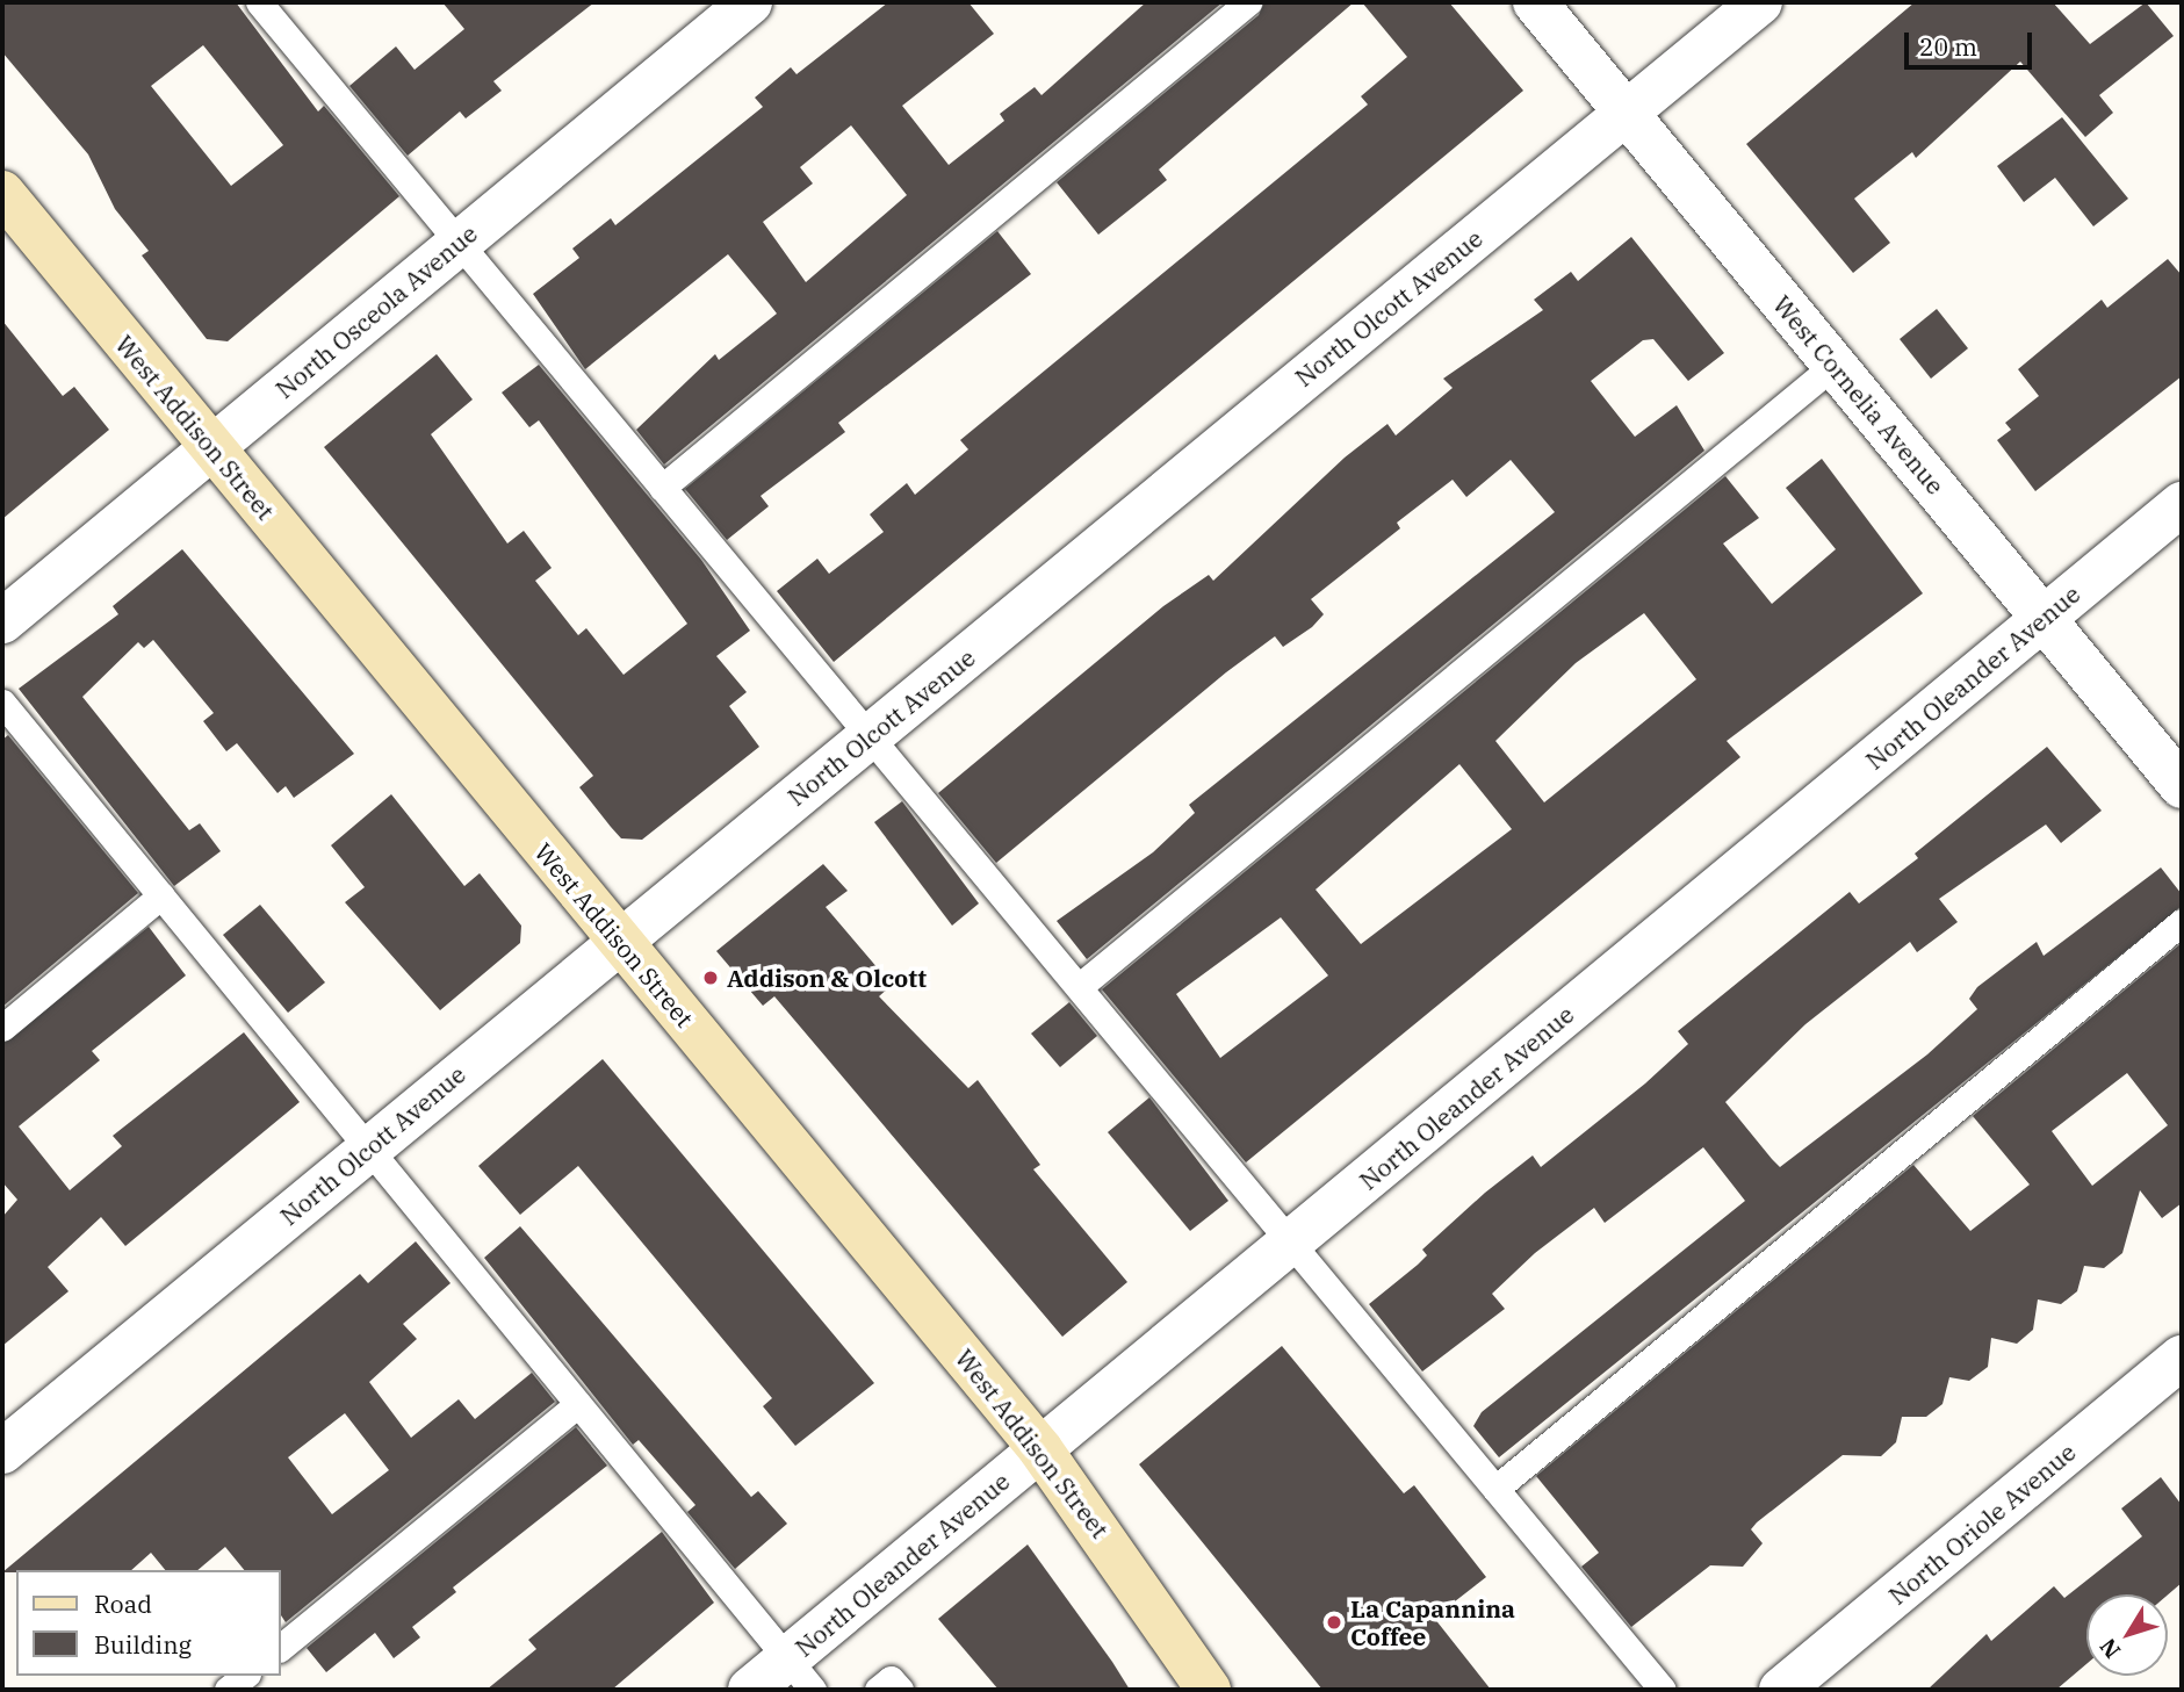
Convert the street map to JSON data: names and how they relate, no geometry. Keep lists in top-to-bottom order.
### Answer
{
  "streets": {
    "street": [
      "North Olcott Avenue",
      "North Osceola Avenue",
      "West Cornelia Avenue",
      "West Addison Street",
      "North Oleander Avenue",
      "North Oriole Avenue"
    ]
  },
  "crossings": [
    ["North Olcott Avenue", "West Cornelia Avenue"],
    ["North Olcott Avenue", "West Addison Street"],
    ["North Osceola Avenue", "West Addison Street"],
    ["West Cornelia Avenue", "North Oleander Avenue"],
    ["West Addison Street", "North Oleander Avenue"]
  ],
  "places": ["Addison & Olcott", "La Capannina Coffee"],
  "legend": ["Road", "Building"],
  "scale_bar": "20 m",
  "north": "bottom left"
}
